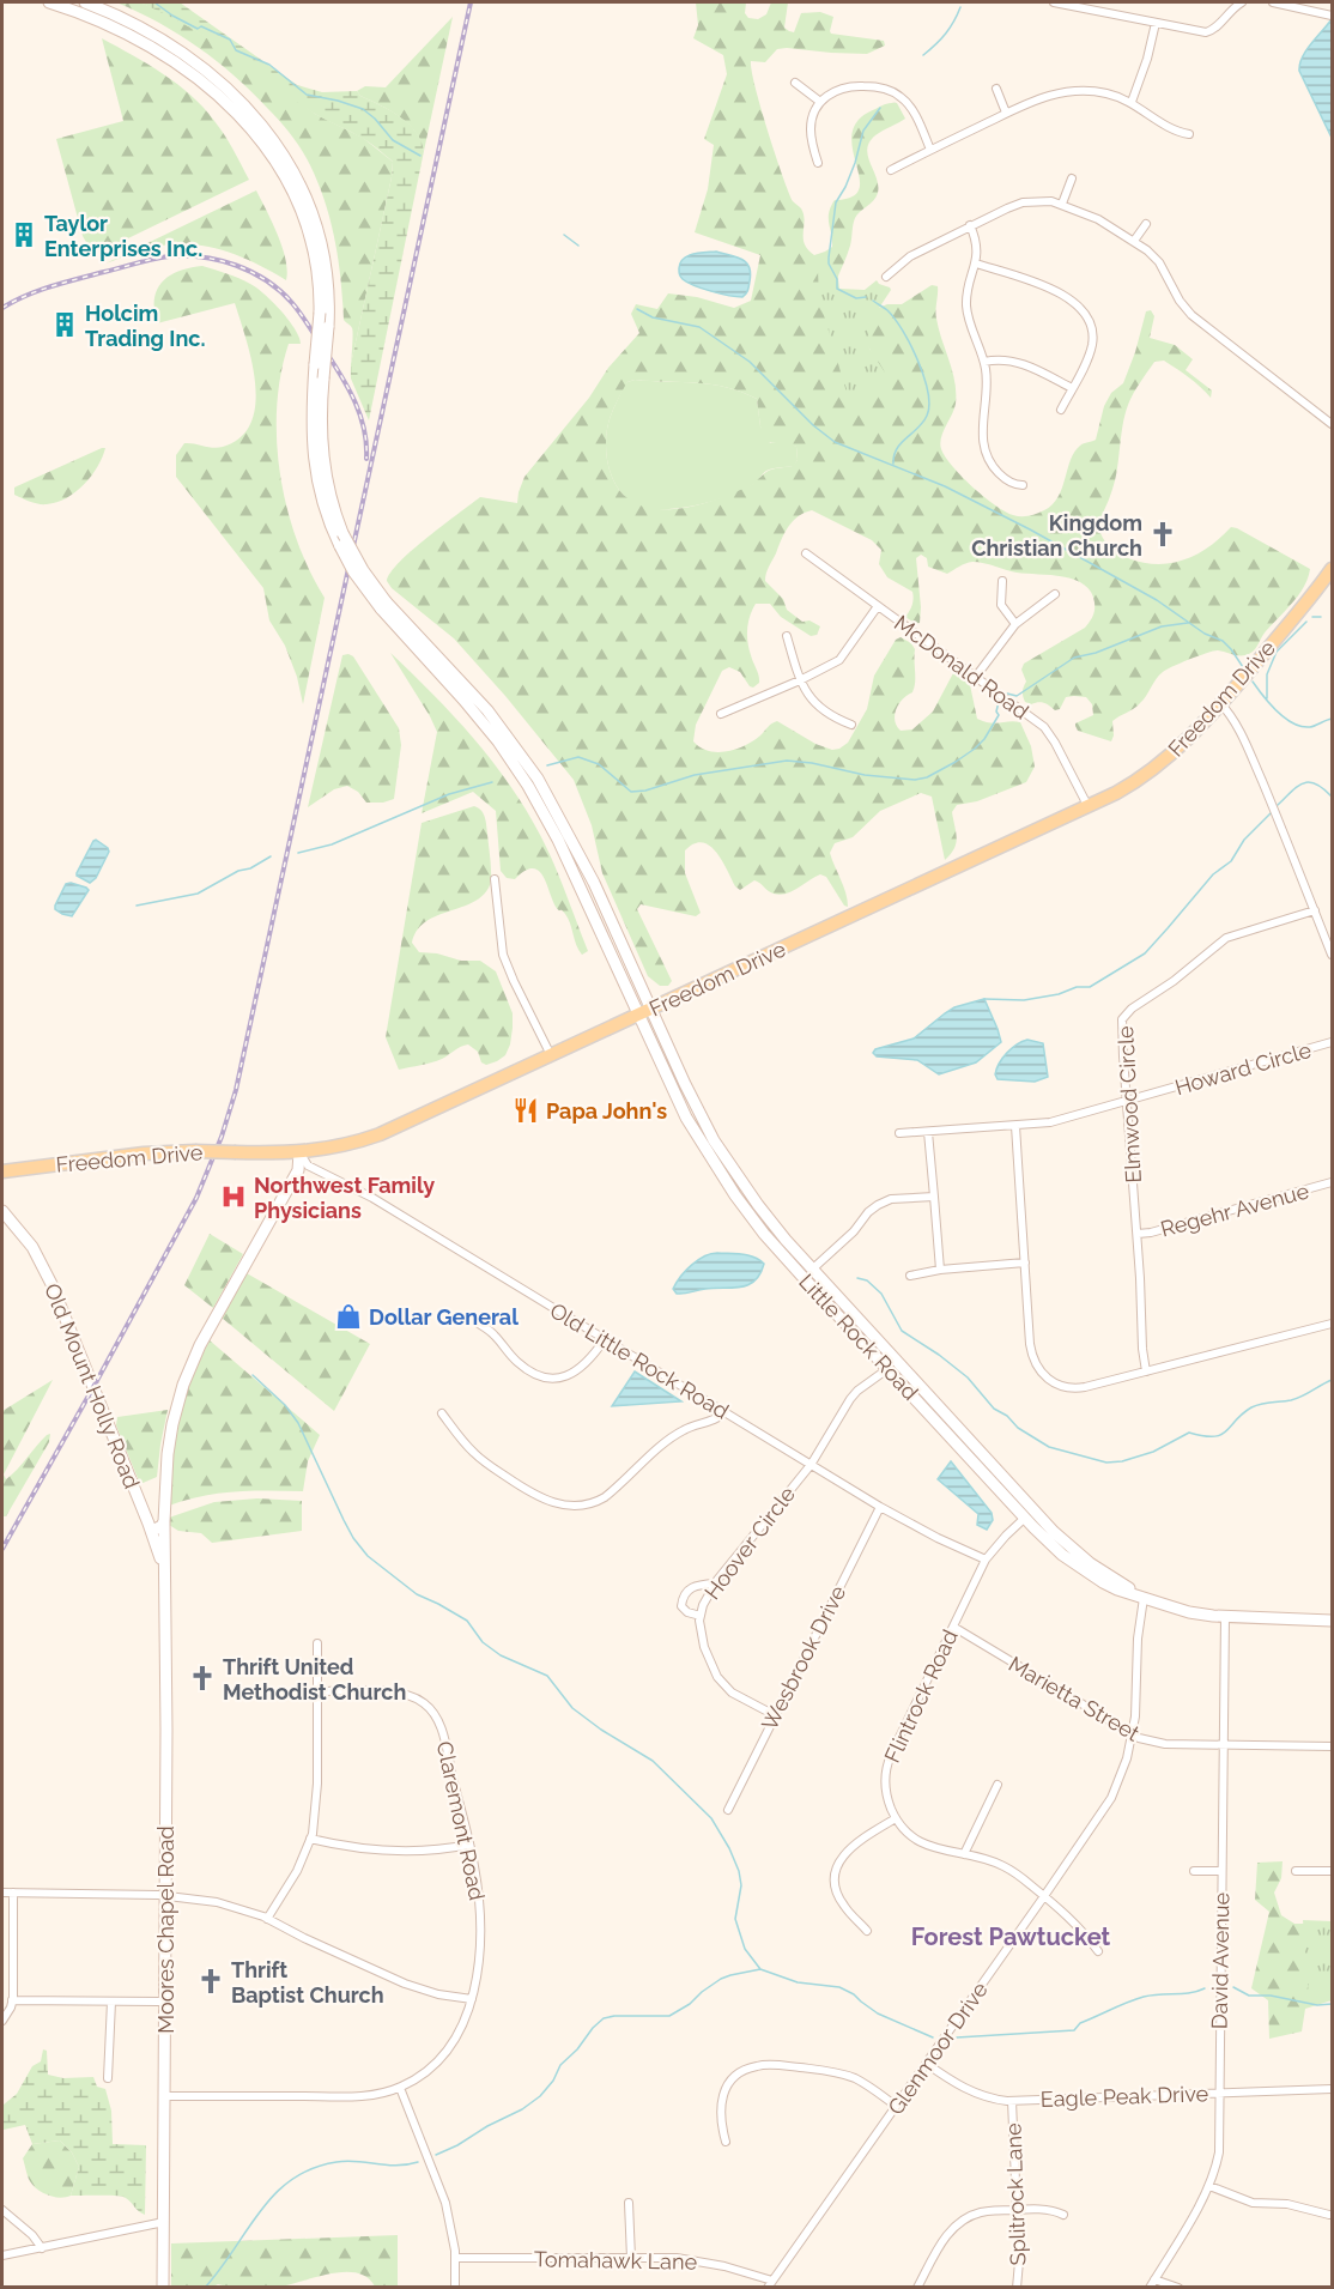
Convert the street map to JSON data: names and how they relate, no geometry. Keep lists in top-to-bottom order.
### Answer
{
  "streets": {
    "main road": [
      "Freedom Drive",
      "Little Rock Road",
      "Old Mount Holly Road",
      "Moores Chapel Road"
    ],
    "street": [
      "McDonald Road",
      "Howard Circle",
      "Elmwood Circle",
      "Regehr Avenue",
      "Old Little Rock Road",
      "Hoover Circle",
      "Wesbrook Drive",
      "Flintrock Road",
      "Marietta Street",
      "Claremont Road",
      "David Avenue",
      "Glenmoor Drive",
      "Eagle Peak Drive",
      "Splitrock Lane",
      "Tomahawk Lane"
    ]
  },
  "crossings": [
    ["McDonald Road", "Freedom Drive"],
    ["Freedom Drive", "Little Rock Road"],
    ["Freedom Drive", "Old Little Rock Road"],
    ["Howard Circle", "Elmwood Circle"],
    ["Elmwood Circle", "Regehr Avenue"],
    ["Little Rock Road", "Hoover Circle"],
    ["Little Rock Road", "Flintrock Road"],
    ["Little Rock Road", "David Avenue"],
    ["Little Rock Road", "Glenmoor Drive"],
    ["Old Little Rock Road", "Hoover Circle"],
    ["Old Little Rock Road", "Wesbrook Drive"],
    ["Old Little Rock Road", "Flintrock Road"],
    ["Old Mount Holly Road", "Moores Chapel Road"],
    ["Hoover Circle", "Wesbrook Drive"],
    ["Flintrock Road", "Marietta Street"],
    ["Marietta Street", "David Avenue"],
    ["Marietta Street", "Glenmoor Drive"],
    ["Claremont Road", "Moores Chapel Road"],
    ["David Avenue", "Eagle Peak Drive"],
    ["Glenmoor Drive", "Eagle Peak Drive"],
    ["Glenmoor Drive", "Tomahawk Lane"],
    ["Eagle Peak Drive", "Splitrock Lane"]
  ],
  "districts": ["Forest Pawtucket"],
  "places": {
    "building": ["Taylor Enterprises Inc.", "Holcim Trading Inc."],
    "church": ["Kingdom Christian Church", "Thrift United Methodist Church", "Thrift Baptist Church"],
    "restaurant": ["Papa John's"],
    "hospital": ["Northwest Family Physicians"],
    "shop": ["Dollar General"]
  }
}
